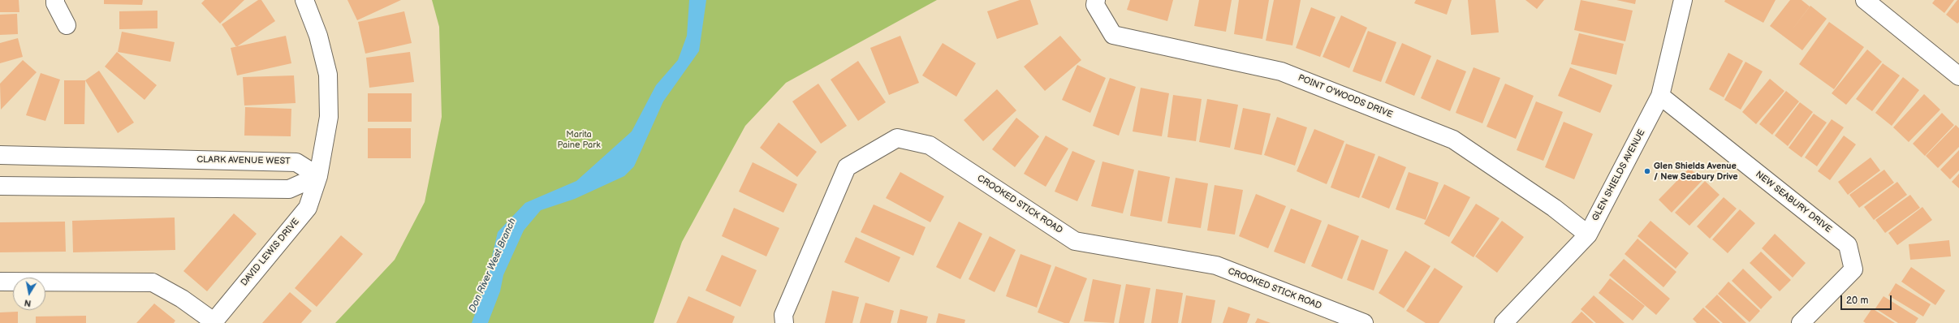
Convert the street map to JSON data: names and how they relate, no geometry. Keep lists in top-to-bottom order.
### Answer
{
  "streets": {
    "street": [
      "POINT O'WOODS DRIVE",
      "CLARK AVENUE WEST",
      "GLEN SHIELDS AVENUE",
      "NEW SEABURY DRIVE",
      "CROOKED STICK ROAD",
      "DAVID LEWIS DRIVE"
    ]
  },
  "crossings": [
    ["POINT O'WOODS DRIVE", "GLEN SHIELDS AVENUE"],
    ["CLARK AVENUE WEST", "DAVID LEWIS DRIVE"],
    ["GLEN SHIELDS AVENUE", "NEW SEABURY DRIVE"]
  ],
  "water": ["Don River West Branch"],
  "parks": ["Marita Paine Park"],
  "places": ["Glen Shields Avenue / New Seabury Drive"],
  "scale_bar": "20 m",
  "north": "bottom"
}
